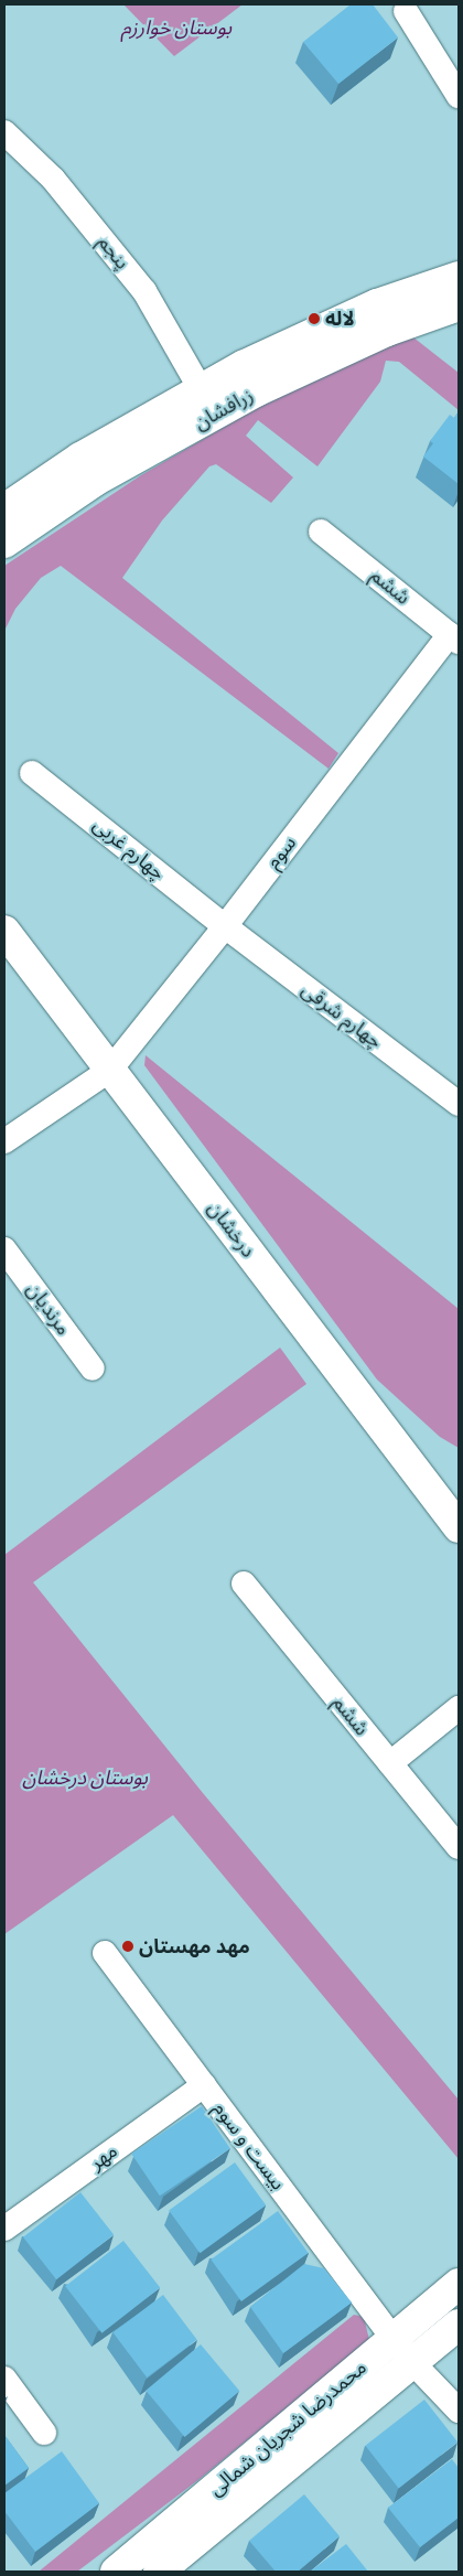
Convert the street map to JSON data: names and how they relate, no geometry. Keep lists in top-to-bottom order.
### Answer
{
  "streets": {
    "street": [
      "پنجم",
      "زرافشان",
      "ششم",
      "چهارم غربی",
      "سوم",
      "چهارم شرقی",
      "درخشان",
      "مرنديان",
      "بیست و سوم",
      "مهر",
      "محمدرضا شجریان شمالی"
    ]
  },
  "crossings": [
    ["پنجم", "زرافشان"],
    ["ششم", "سوم"],
    ["چهارم غربی", "سوم"],
    ["چهارم غربی", "چهارم شرقی"],
    ["سوم", "چهارم شرقی"],
    ["سوم", "درخشان"],
    ["بیست و سوم", "مهر"],
    ["بیست و سوم", "محمدرضا شجریان شمالی"]
  ],
  "parks": ["بوستان خوارزم", "بوستان درخشان"],
  "places": ["لاله", "مهد مهستان"]
}
